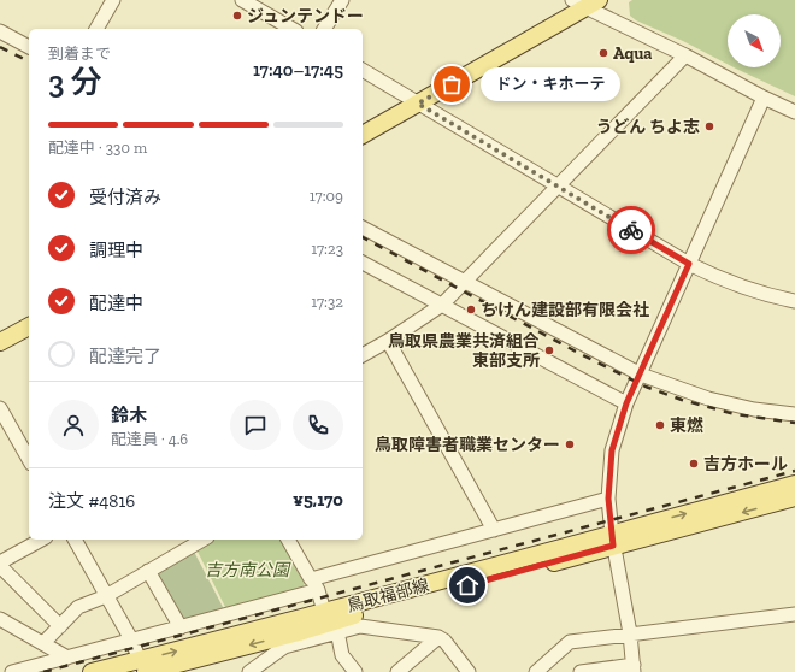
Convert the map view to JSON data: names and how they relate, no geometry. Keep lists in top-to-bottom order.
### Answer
{
  "streets": {
    "main road": ["鳥取福部線"]
  },
  "parks": ["吉方南公園"],
  "places": [
    "ジュンテンドー",
    "Aqua",
    "ドン・キホーテ",
    "うどん ちよ志",
    "ちけん建設部有限会社",
    "鳥取県農業共済組合 東部支所",
    "東燃",
    "鳥取障害者職業センター",
    "吉方ホール"
  ],
  "north": "bottom right",
  "page": {
    "heading": ["3 分", "到着まで", "17:40–17:45"],
    "panel": [
      "鈴木",
      "配達員 · 4.6",
      "注文 #4816",
      "¥5,170"
    ],
    "bubble": "ドン・キホーテ",
    "bar": "配達中 · 330 m",
    "list": [
      ["受付済み", "17:09"],
      ["調理中", "17:23"],
      ["配達中", "17:32"],
      "配達完了"
    ]
  }
}
